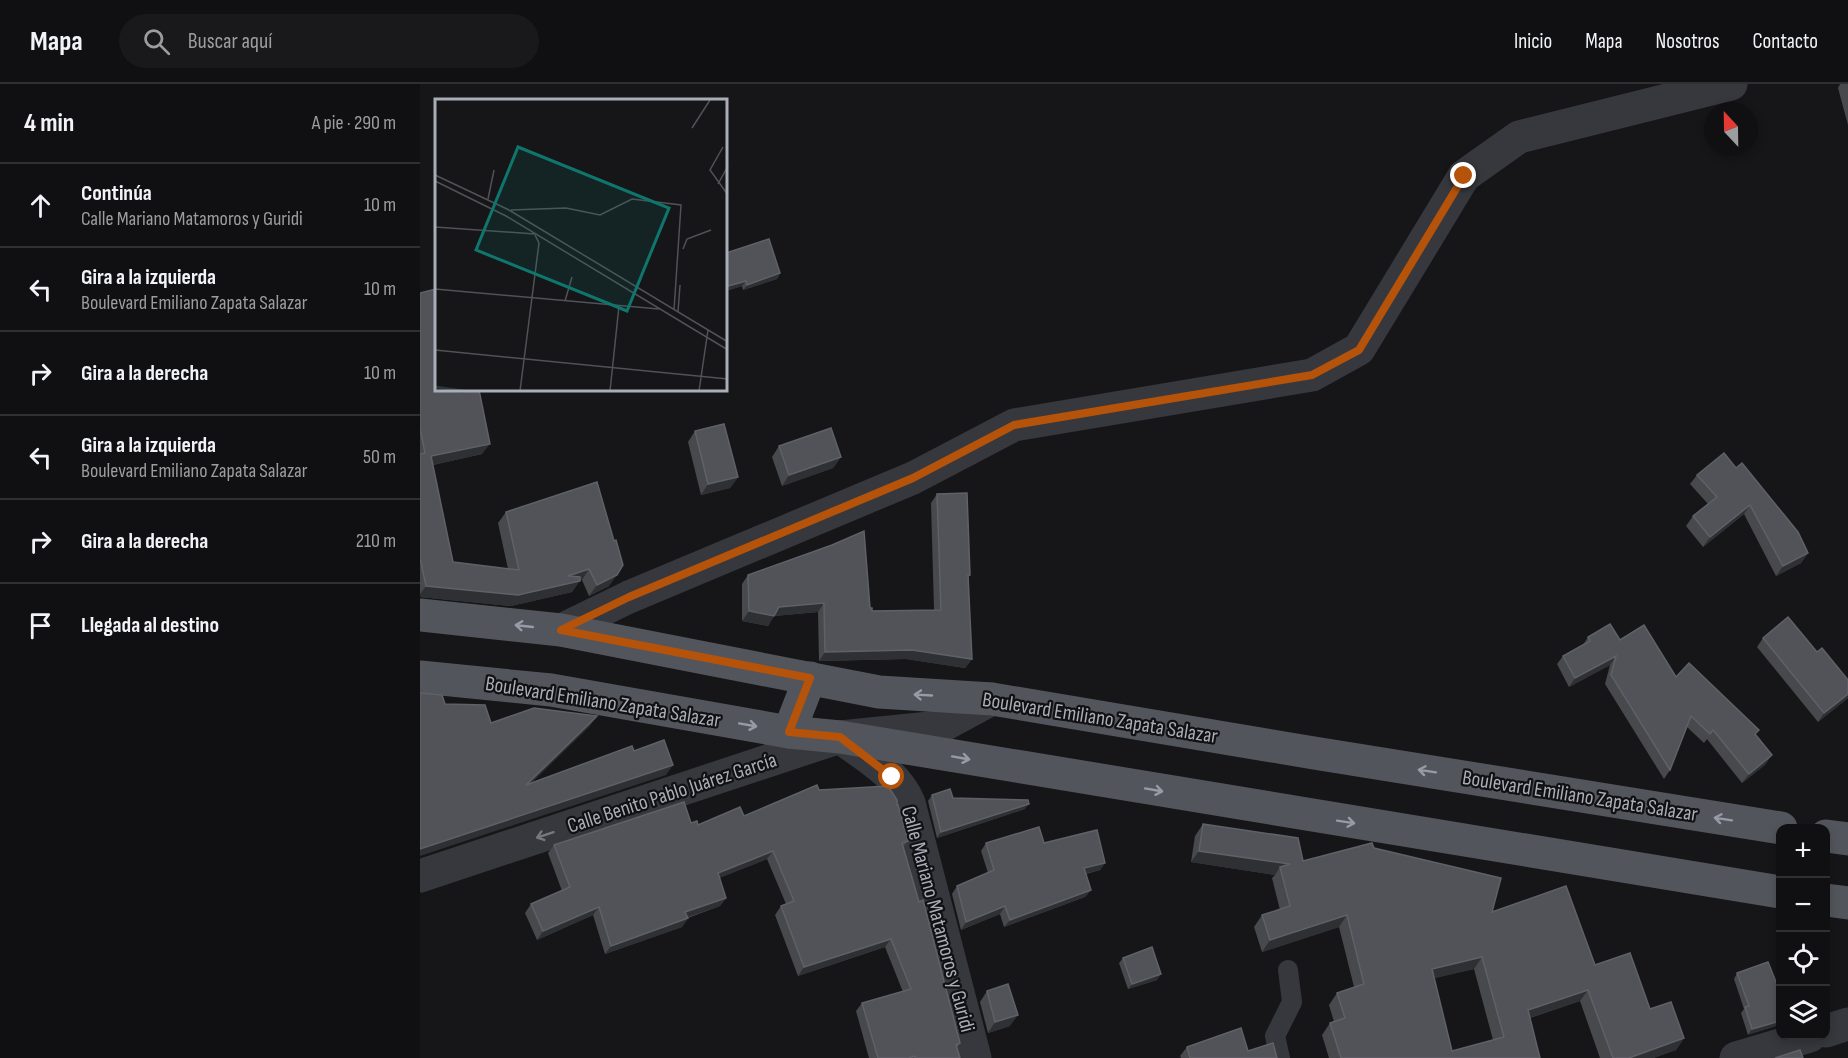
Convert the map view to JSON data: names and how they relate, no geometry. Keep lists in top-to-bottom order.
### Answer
{
  "streets": {
    "main road": ["Boulevard Emiliano Zapata Salazar"],
    "street": ["Calle Benito Pablo Juárez García", "Calle Mariano Matamoros y Guridi"]
  },
  "crossings": [
    ["Boulevard Emiliano Zapata Salazar", "Calle Benito Pablo Juárez García"],
    ["Boulevard Emiliano Zapata Salazar", "Calle Mariano Matamoros y Guridi"],
    ["Calle Benito Pablo Juárez García", "Calle Mariano Matamoros y Guridi"]
  ],
  "north": "top",
  "page": {
    "header": "Mapa",
    "search": "Buscar aquí",
    "nav": [
      "Inicio",
      "Mapa",
      "Nosotros",
      "Contacto"
    ],
    "heading": ["4 min", "A pie · 290 m"],
    "list": [
      ["Continúa", "Calle Mariano Matamoros y Guridi", "10 m"],
      ["Gira a la izquierda", "Boulevard Emiliano Zapata Salazar", "10 m"],
      ["Gira a la derecha", "10 m"],
      ["Gira a la izquierda", "Boulevard Emiliano Zapata Salazar", "50 m"],
      ["Gira a la derecha", "210 m"],
      "Llegada al destino"
    ],
    "map_buttons": ["+", "−"]
  }
}
